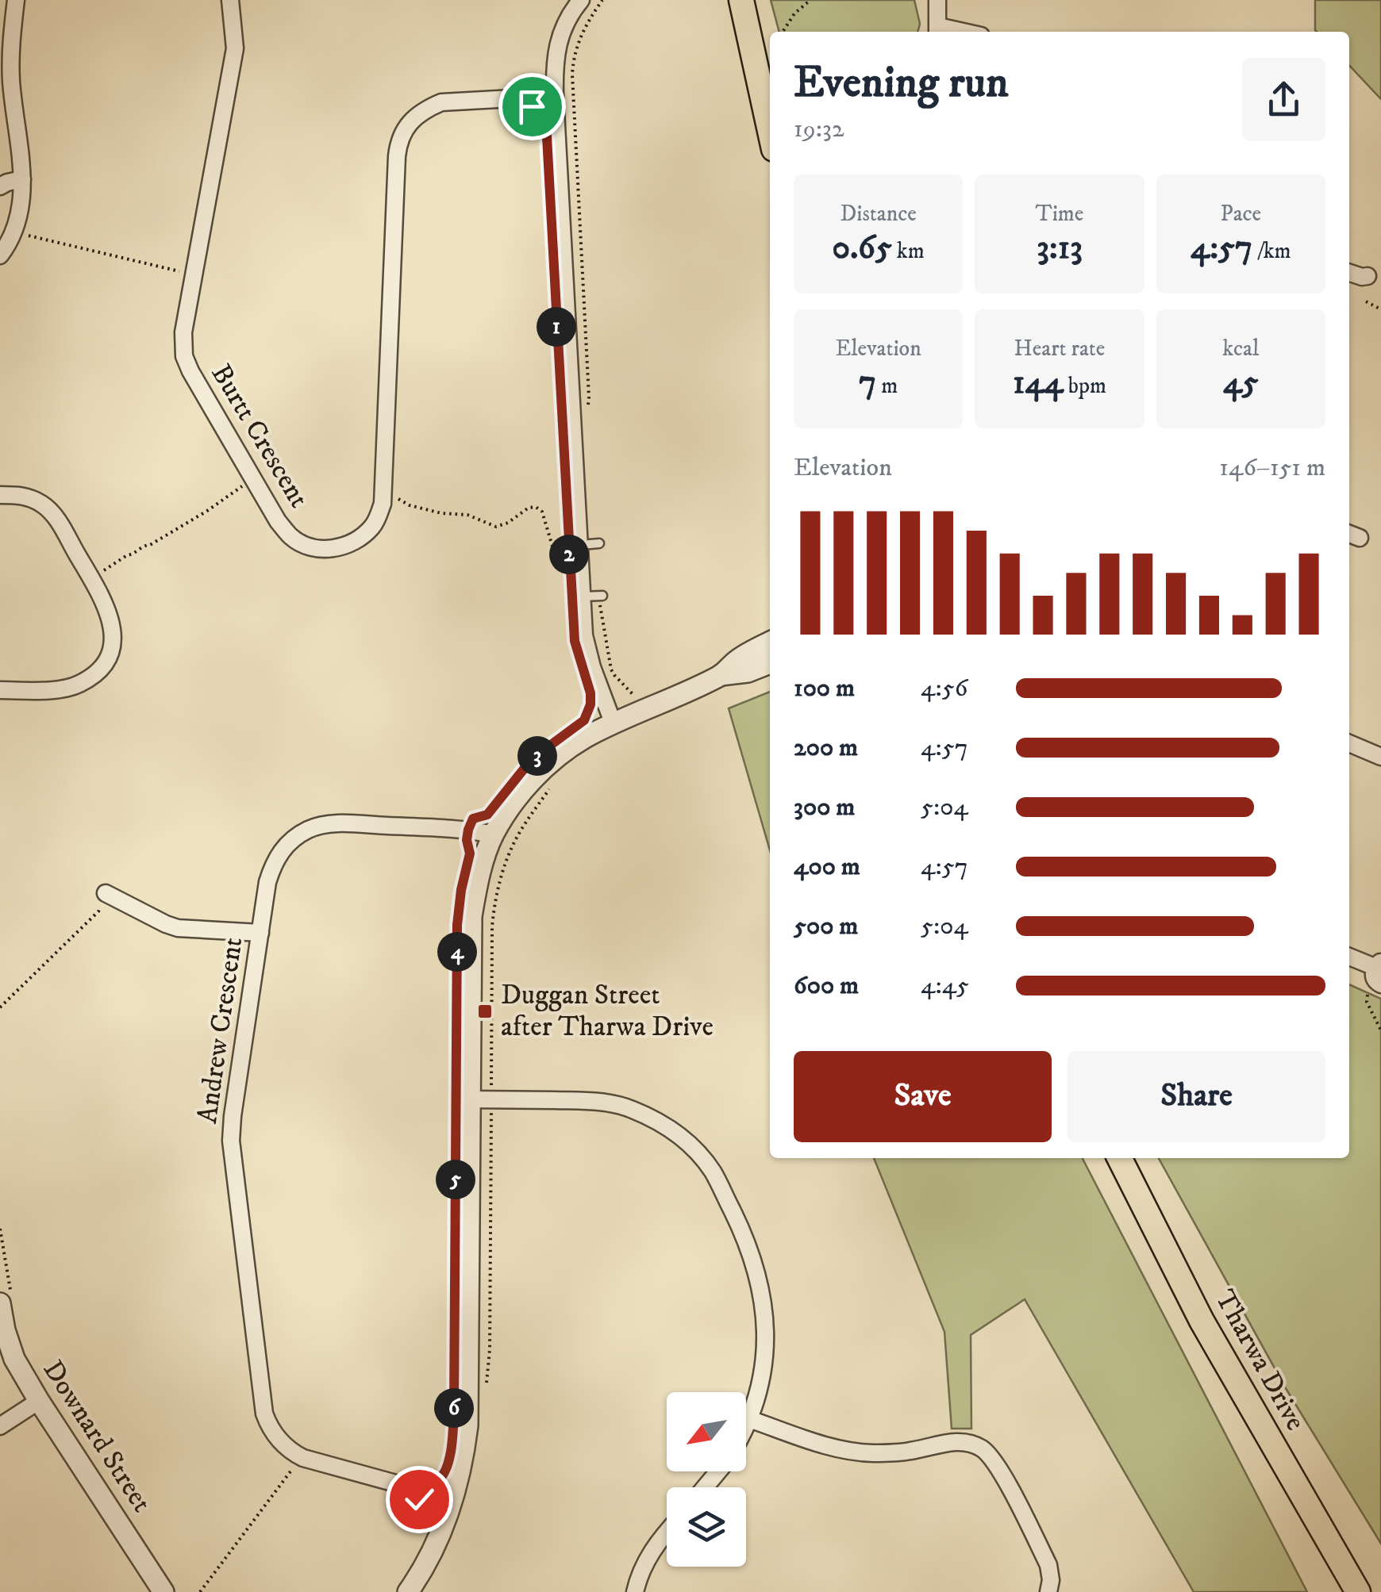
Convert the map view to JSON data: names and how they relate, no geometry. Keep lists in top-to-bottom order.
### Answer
{
  "streets": {
    "main road": ["Tharwa Drive"],
    "street": ["Burtt Crescent", "Andrew Crescent", "Downard Street"]
  },
  "places": {
    "transit": ["Duggan Street after Tharwa Drive"]
  },
  "north": "bottom left",
  "page": {
    "heading": ["Evening run", "19:32"],
    "stats": [
      ["Distance", "0.65 km"],
      ["Time", "3:13"],
      ["Pace", "4:57 /km"],
      ["Elevation", "7 m"],
      ["Heart rate", "144 bpm"],
      ["kcal", "45"]
    ],
    "pins": [
      "1",
      "2",
      "3",
      "4",
      "5",
      "6"
    ],
    "chart": ["Elevation", "146–151 m"],
    "list": [
      {
        "name": "100 m",
        "note": "4:56"
      },
      {
        "name": "200 m",
        "note": "4:57"
      },
      {
        "name": "300 m",
        "note": "5:04"
      },
      {
        "name": "400 m",
        "note": "4:57"
      },
      {
        "name": "500 m",
        "note": "5:04"
      },
      {
        "name": "600 m",
        "note": "4:45"
      }
    ],
    "buttons": ["Save", "Share"]
  }
}
